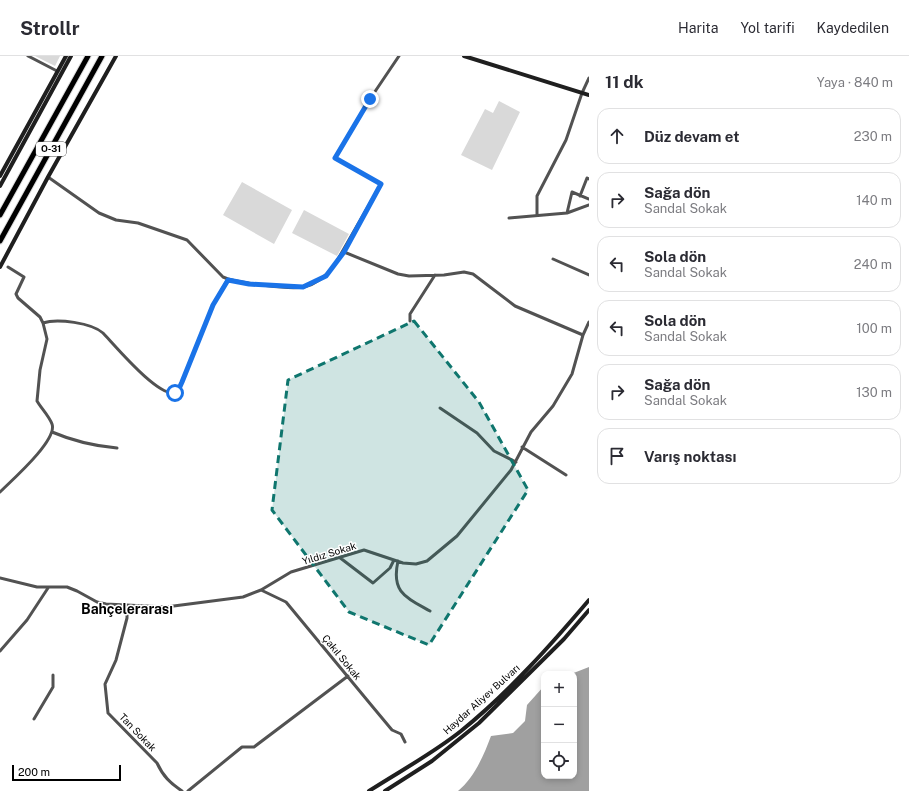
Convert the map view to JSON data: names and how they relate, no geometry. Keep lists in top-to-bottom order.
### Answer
{
  "streets": {
    "highway": ["O-31"],
    "main road": ["Haydar Aliyev Bulvarı"],
    "street": ["Yıldız Sokak", "Çakıl Sokak", "Tan Sokak"]
  },
  "crossings": [
    ["Yıldız Sokak", "Çakıl Sokak"],
    ["Yıldız Sokak", "Tan Sokak"]
  ],
  "districts": ["Bahçelerarası"],
  "scale_bar": "200 m",
  "page": {
    "header": "Strollr",
    "nav": ["Harita", "Yol tarifi", "Kaydedilen"],
    "heading": ["11 dk", "Yaya · 840 m"],
    "list": [
      ["Düz devam et", "230 m"],
      ["Sağa dön", "Sandal Sokak", "140 m"],
      ["Sola dön", "Sandal Sokak", "240 m"],
      ["Sola dön", "Sandal Sokak", "100 m"],
      ["Sağa dön", "Sandal Sokak", "130 m"],
      "Varış noktası"
    ],
    "map_buttons": ["+", "−"],
    "scale": "200 m"
  }
}
